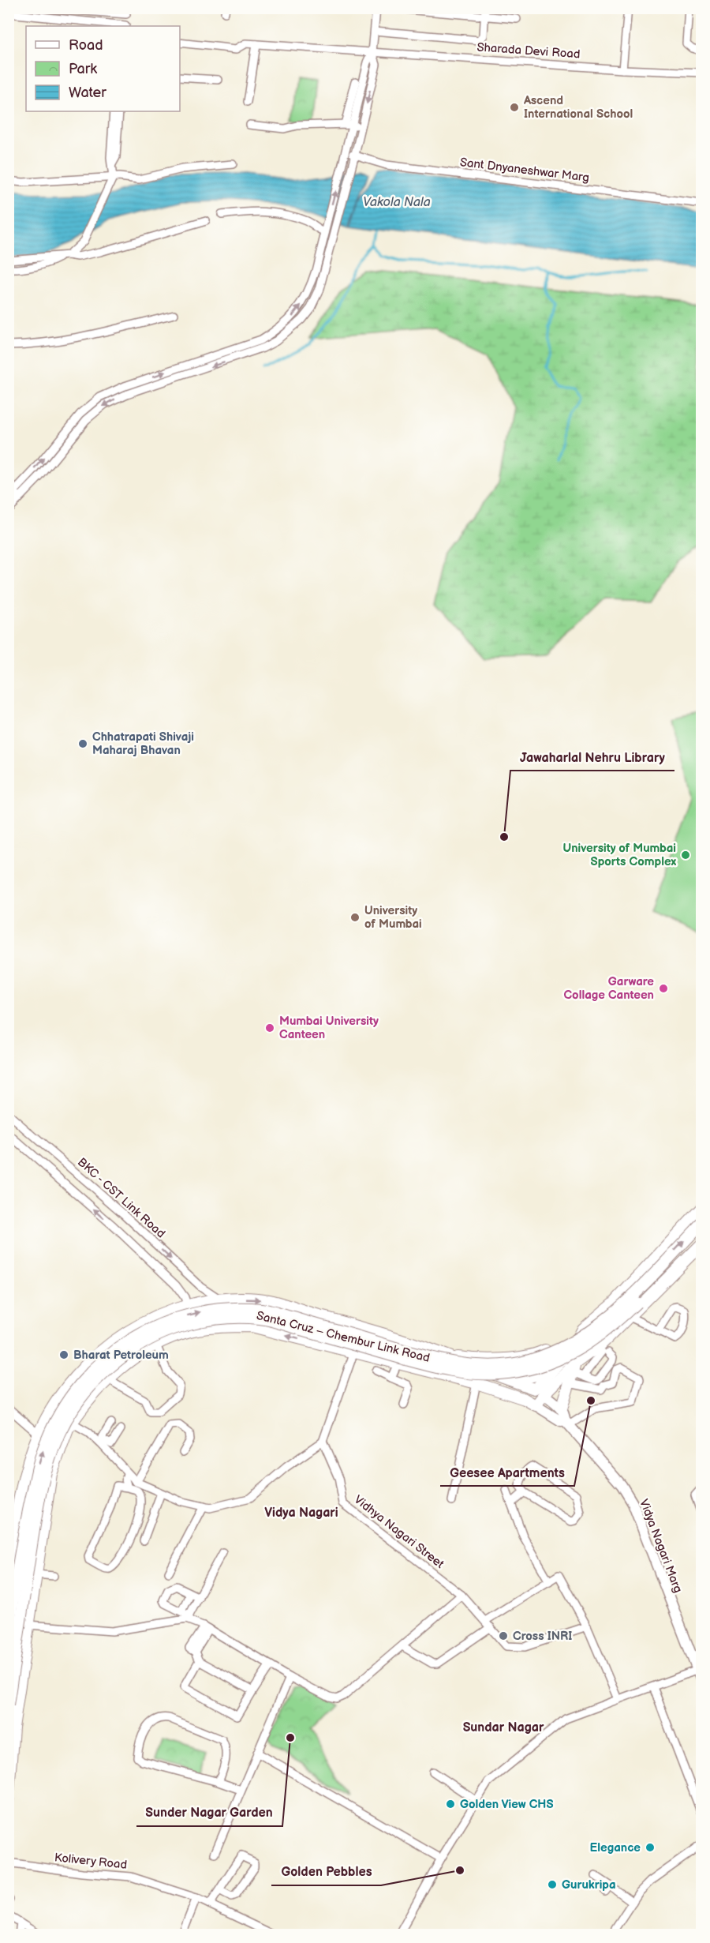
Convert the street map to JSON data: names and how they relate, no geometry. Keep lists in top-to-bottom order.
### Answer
{
  "streets": {
    "highway": ["Santa Cruz – Chembur Link Road"],
    "main road": ["Vidya Nagari Marg"],
    "street": [
      "Sharada Devi Road",
      "Sant Dnyaneshwar Marg",
      "BKC - CST Link Road",
      "Vidhya Nagari Street",
      "Kolivery Road"
    ]
  },
  "crossings": [
    ["BKC - CST Link Road", "Santa Cruz – Chembur Link Road"],
    ["Santa Cruz – Chembur Link Road", "Vidya Nagari Marg"]
  ],
  "districts": ["Vidya Nagari", "Sundar Nagar"],
  "water": ["Vakola Nala"],
  "places": [
    "Ascend International School",
    "Chhatrapati Shivaji Maharaj Bhavan",
    "Jawaharlal Nehru Library",
    "University of Mumbai Sports Complex",
    "University of Mumbai",
    "Garware Collage Canteen",
    "Mumbai University Canteen",
    "Bharat Petroleum",
    "Geesee Apartments",
    "Cross INRI",
    "Sunder Nagar Garden",
    "Golden View CHS",
    "Elegance",
    "Golden Pebbles",
    "Gurukripa"
  ],
  "legend": ["Road", "Park", "Water"]
}
